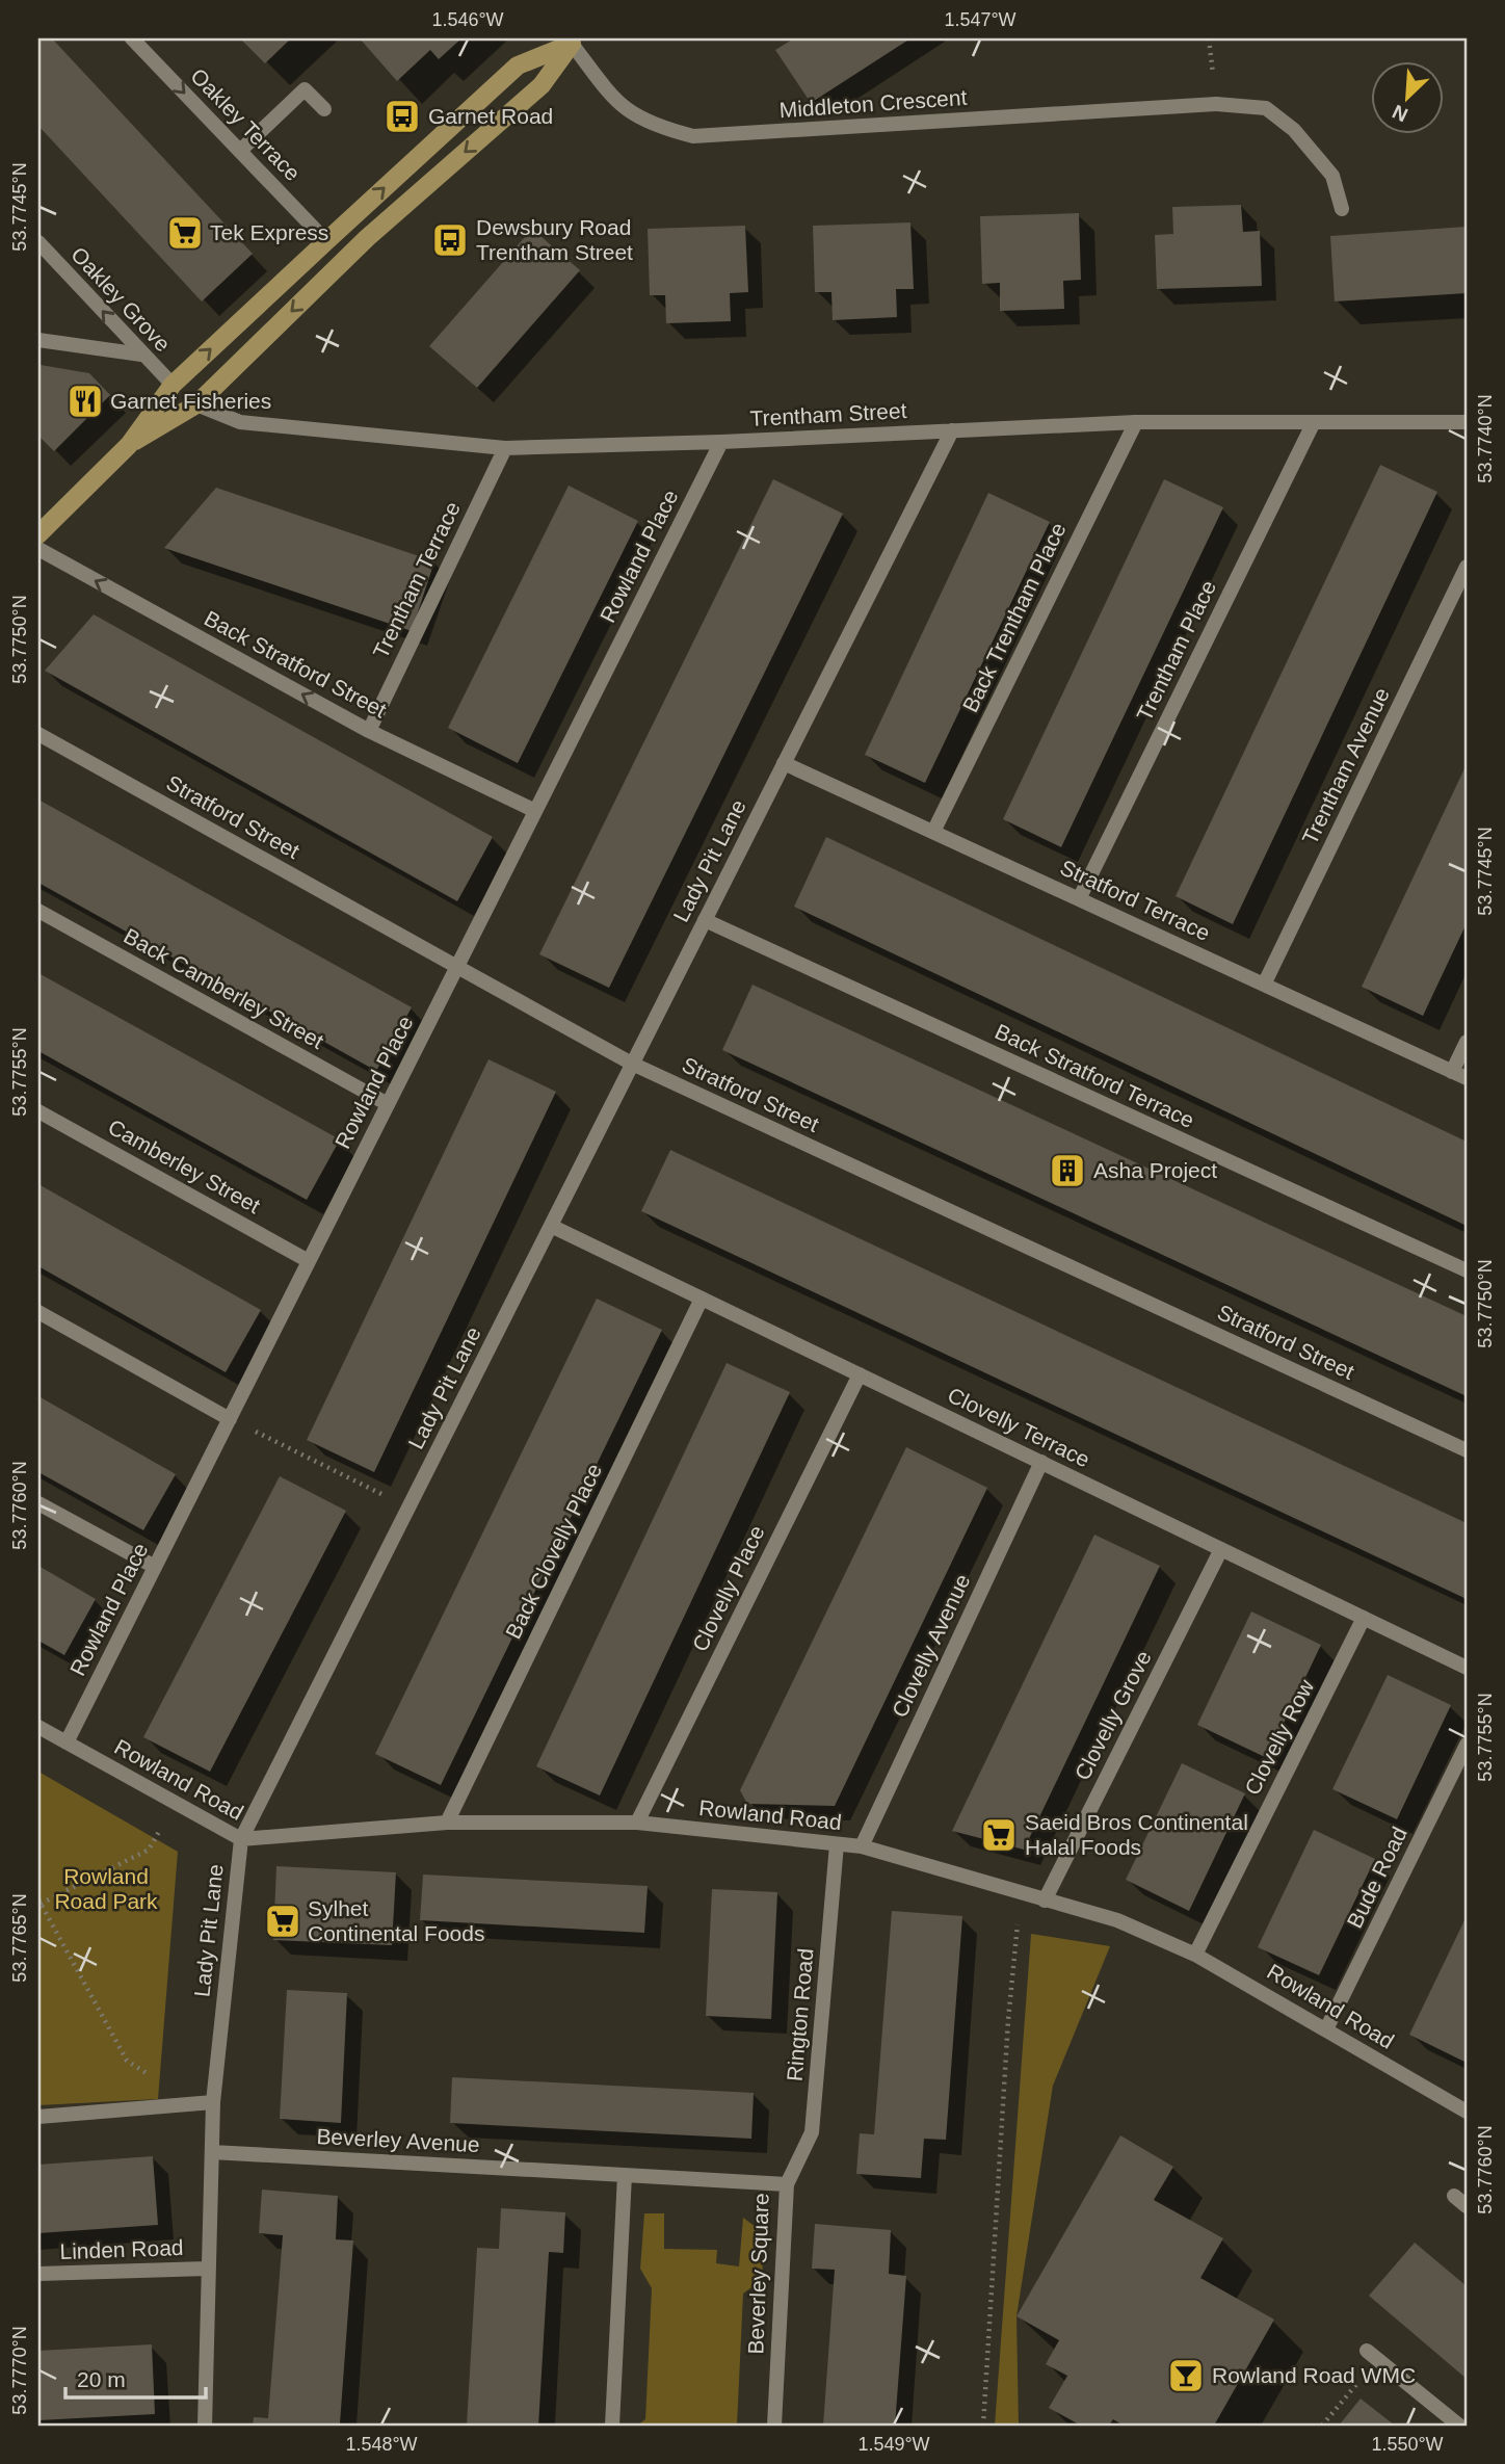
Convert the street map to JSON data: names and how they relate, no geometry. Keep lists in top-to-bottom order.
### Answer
{
  "streets": {
    "street": [
      "Middleton Crescent",
      "Oakley Terrace",
      "Oakley Grove",
      "Trentham Street",
      "Rowland Place",
      "Trentham Terrace",
      "Back Trentham Place",
      "Trentham Place",
      "Back Stratford Street",
      "Trentham Avenue",
      "Stratford Street",
      "Lady Pit Lane",
      "Stratford Terrace",
      "Back Camberley Street",
      "Back Stratford Terrace",
      "Camberley Street",
      "Clovelly Terrace",
      "Back Clovelly Place",
      "Clovelly Place",
      "Clovelly Avenue",
      "Clovelly Grove",
      "Clovelly Row",
      "Rowland Road",
      "Bude Road",
      "Rington Road",
      "Beverley Avenue",
      "Linden Road",
      "Beverley Square"
    ]
  },
  "crossings": [
    ["Trentham Street", "Rowland Place"],
    ["Trentham Street", "Trentham Terrace"],
    ["Trentham Street", "Back Trentham Place"],
    ["Trentham Street", "Trentham Place"],
    ["Trentham Street", "Lady Pit Lane"],
    ["Rowland Place", "Back Stratford Street"],
    ["Rowland Place", "Stratford Street"],
    ["Rowland Place", "Back Camberley Street"],
    ["Rowland Place", "Camberley Street"],
    ["Rowland Place", "Rowland Road"],
    ["Trentham Terrace", "Back Stratford Street"],
    ["Back Trentham Place", "Stratford Terrace"],
    ["Trentham Place", "Stratford Terrace"],
    ["Trentham Avenue", "Stratford Terrace"],
    ["Stratford Street", "Lady Pit Lane"],
    ["Lady Pit Lane", "Stratford Terrace"],
    ["Lady Pit Lane", "Back Stratford Terrace"],
    ["Lady Pit Lane", "Clovelly Terrace"],
    ["Lady Pit Lane", "Rowland Road"],
    ["Lady Pit Lane", "Beverley Avenue"],
    ["Lady Pit Lane", "Linden Road"],
    ["Clovelly Terrace", "Back Clovelly Place"],
    ["Clovelly Terrace", "Clovelly Place"],
    ["Clovelly Terrace", "Clovelly Avenue"],
    ["Clovelly Terrace", "Clovelly Grove"],
    ["Clovelly Terrace", "Clovelly Row"],
    ["Back Clovelly Place", "Rowland Road"],
    ["Clovelly Place", "Rowland Road"],
    ["Clovelly Avenue", "Rowland Road"],
    ["Clovelly Grove", "Rowland Road"],
    ["Clovelly Row", "Rowland Road"],
    ["Rowland Road", "Bude Road"],
    ["Rowland Road", "Rington Road"],
    ["Rington Road", "Beverley Square"],
    ["Beverley Avenue", "Beverley Square"]
  ],
  "one_way": ["Oakley Terrace", "Oakley Grove", "Back Stratford Street"],
  "parks": ["Rowland Road Park"],
  "places": {
    "bus stop": ["Garnet Road", "Dewsbury Road Trentham Street"],
    "supermarket": ["Tek Express", "Saeid Bros Continental Halal Foods", "Sylhet Continental Foods"],
    "restaurant": ["Garnet Fisheries"],
    "building": ["Asha Project"],
    "bar": ["Rowland Road WMC"]
  },
  "scale_bar": "20 m",
  "north": "bottom left",
  "coordinates": [
    "1.546°W",
    "1.547°W",
    "53.7745°N",
    "53.7740°N",
    "53.7750°N",
    "53.7755°N",
    "53.7760°N",
    "53.7765°N",
    "53.7770°N",
    "1.548°W",
    "1.549°W",
    "1.550°W"
  ]
}
